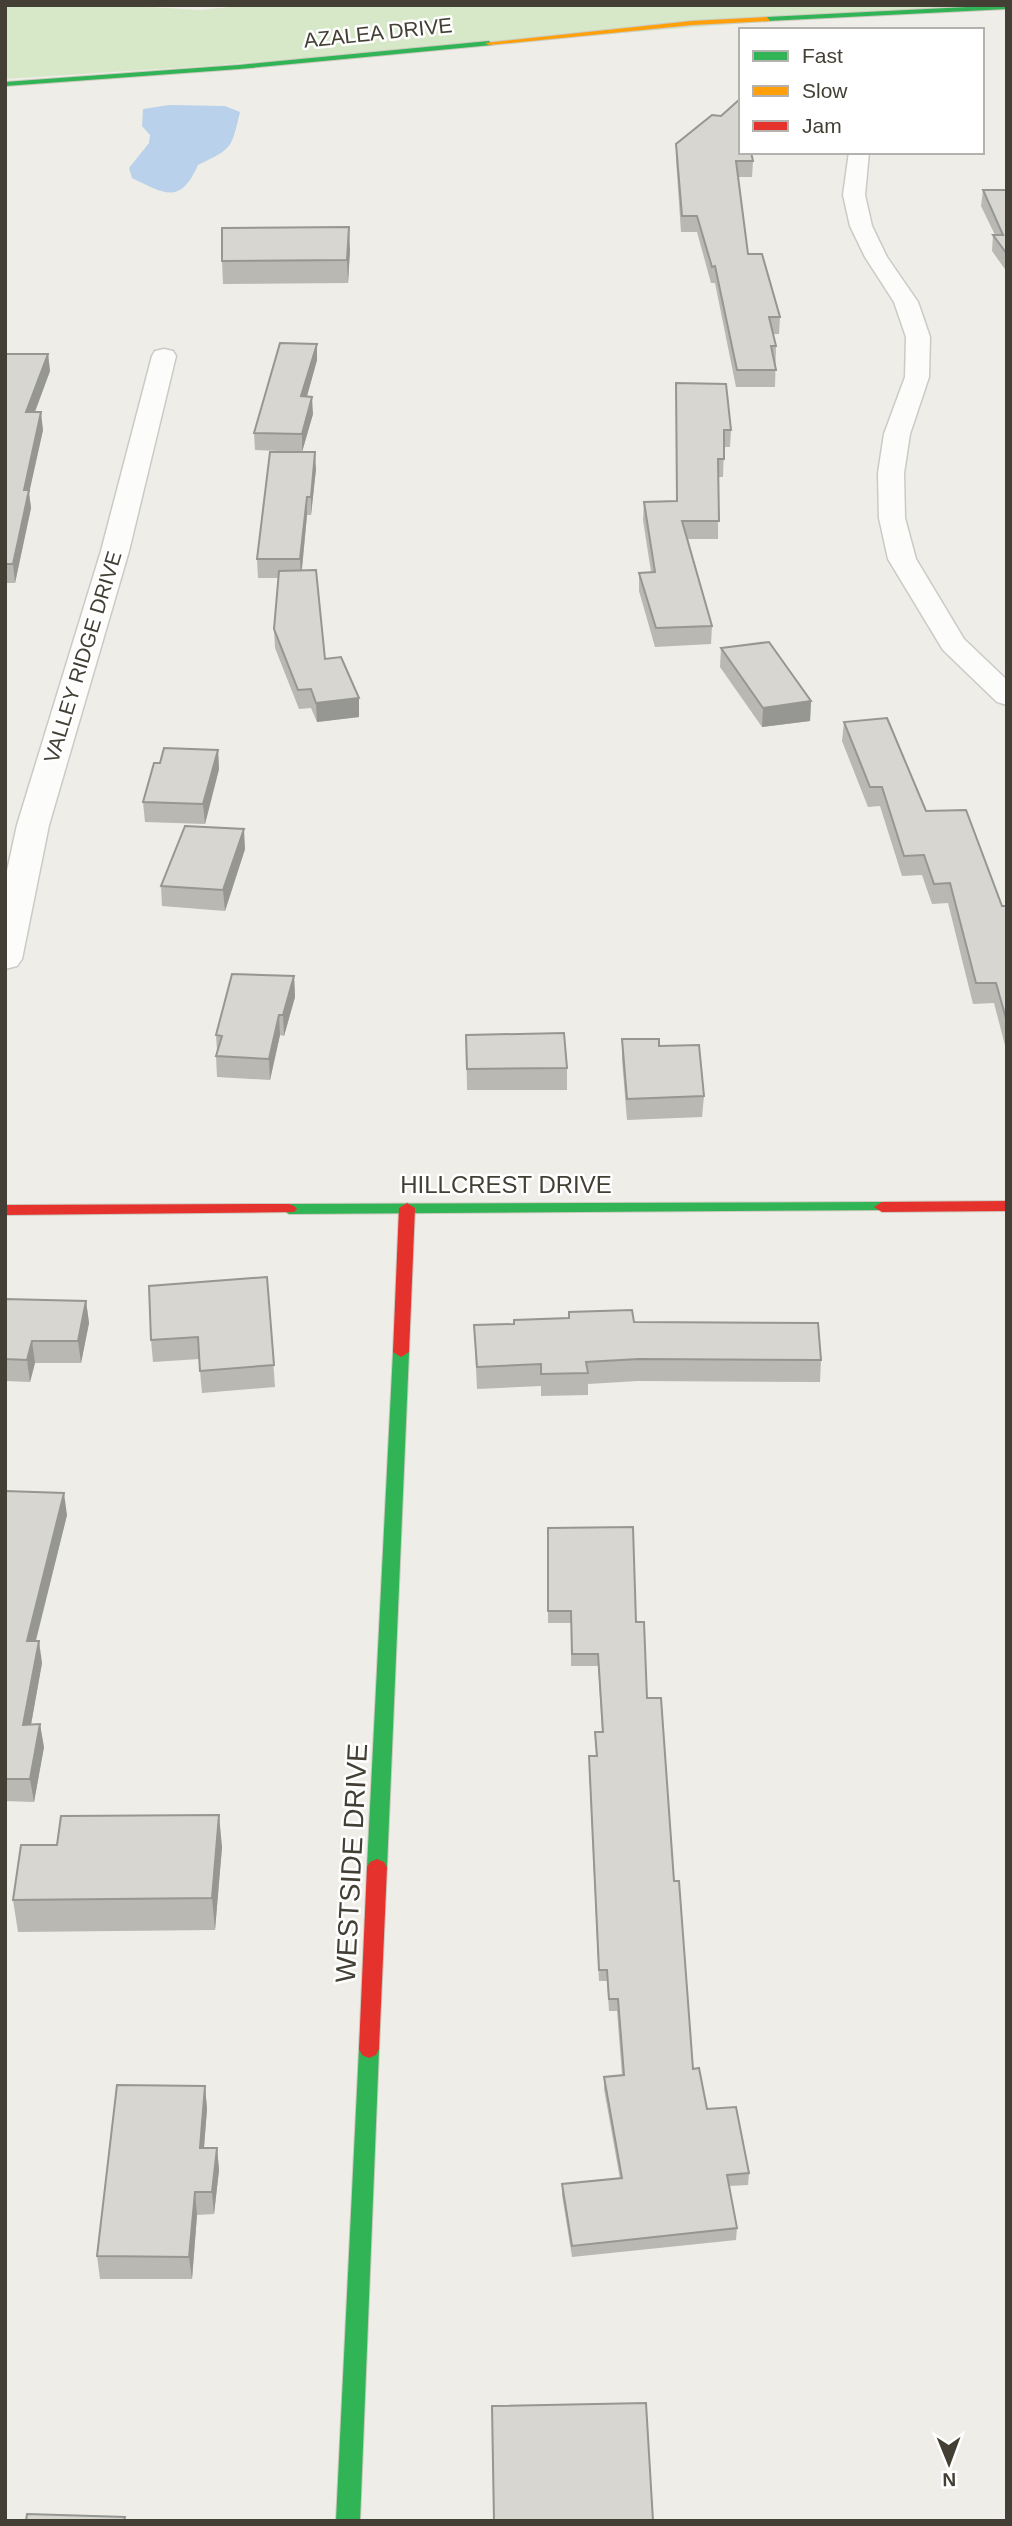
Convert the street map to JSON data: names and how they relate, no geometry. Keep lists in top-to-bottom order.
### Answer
{
  "streets": {
    "street": [
      "AZALEA DRIVE",
      "VALLEY RIDGE DRIVE",
      "HILLCREST DRIVE",
      "WESTSIDE DRIVE"
    ]
  },
  "crossings": [
    ["HILLCREST DRIVE", "WESTSIDE DRIVE"]
  ],
  "legend": ["Fast", "Slow", "Jam"],
  "north": "bottom"
}
